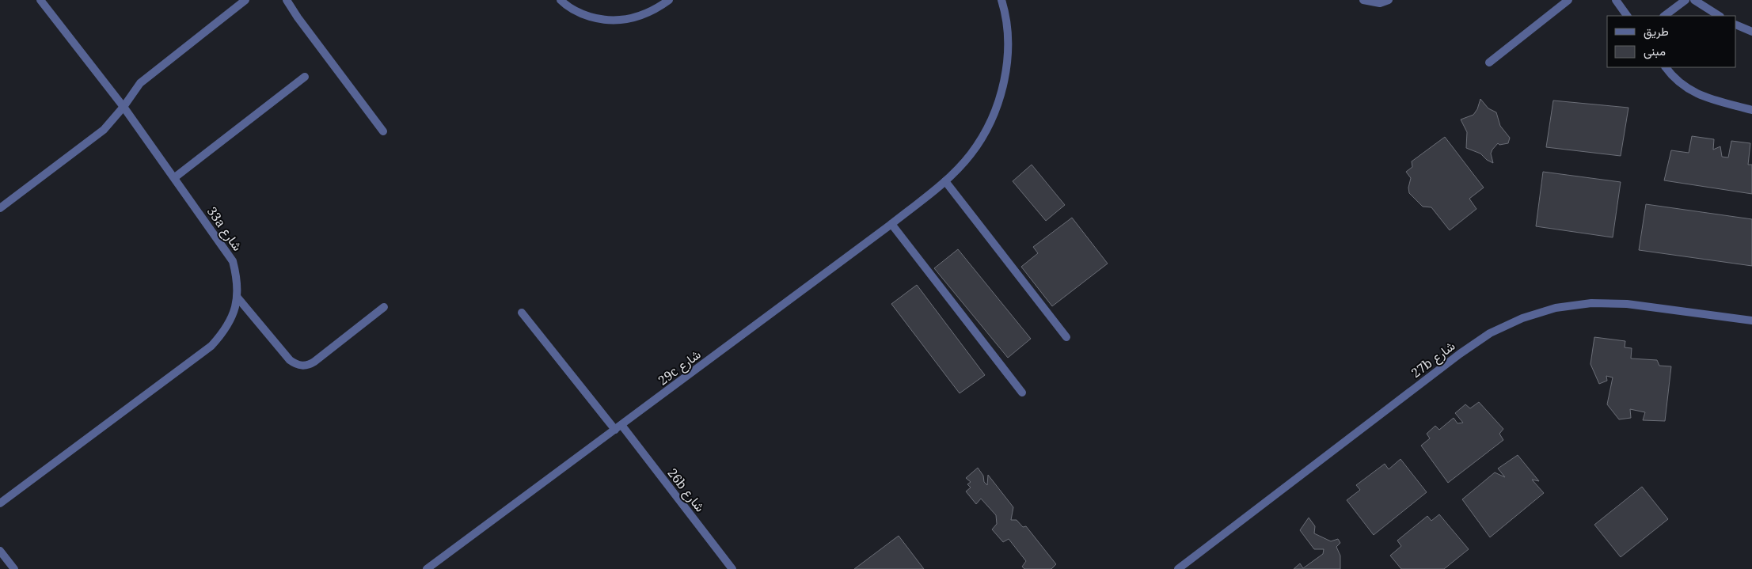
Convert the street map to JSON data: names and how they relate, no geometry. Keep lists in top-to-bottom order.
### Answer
{
  "streets": {
    "street": [
      "33a شارع",
      "27b شارع",
      "29c شارع",
      "26b شارع"
    ]
  },
  "crossings": [
    ["29c شارع", "26b شارع"]
  ],
  "legend": ["طريق", "مبنى"]
}
